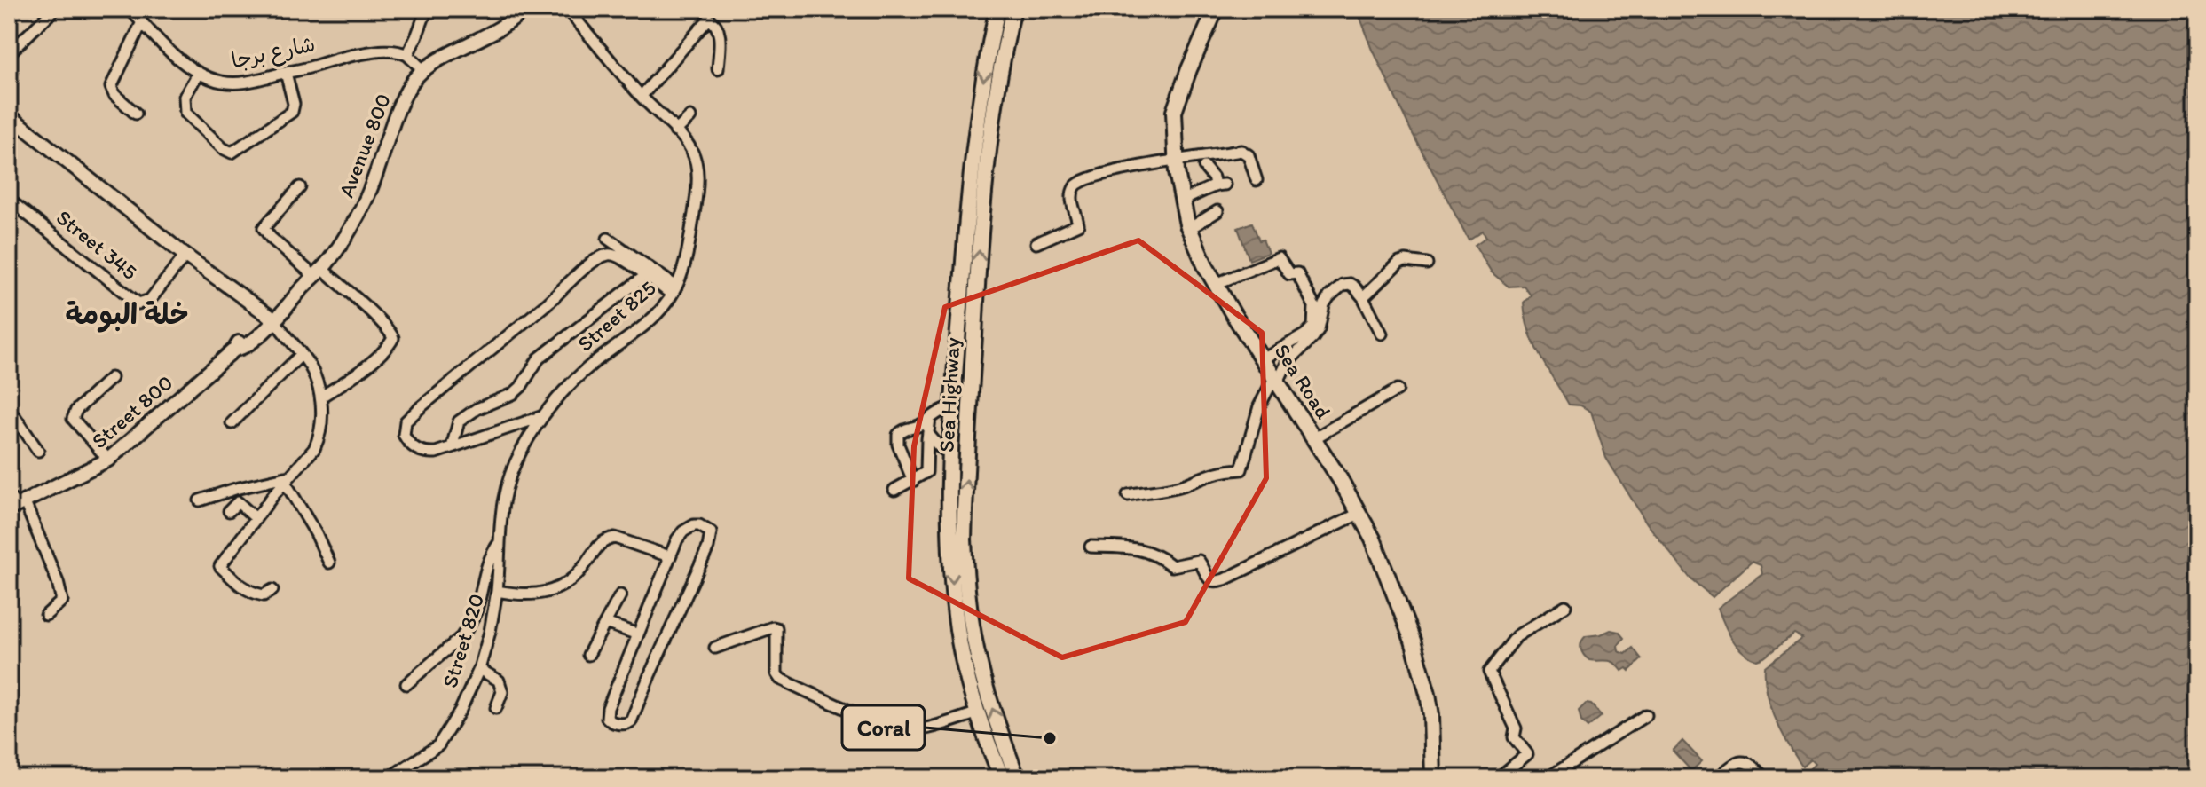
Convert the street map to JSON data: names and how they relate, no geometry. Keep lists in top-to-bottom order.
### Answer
{
  "streets": {
    "highway": ["Sea Road", "Sea Highway"],
    "main road": ["Avenue 800", "Street 800"],
    "street": [
      "شارع برجا",
      "Street 345",
      "Street 825",
      "Street 820"
    ]
  },
  "crossings": [
    ["Avenue 800", "Street 800"],
    ["Street 825", "Street 820"]
  ],
  "districts": ["خلة البومة"],
  "places": ["Coral"]
}
